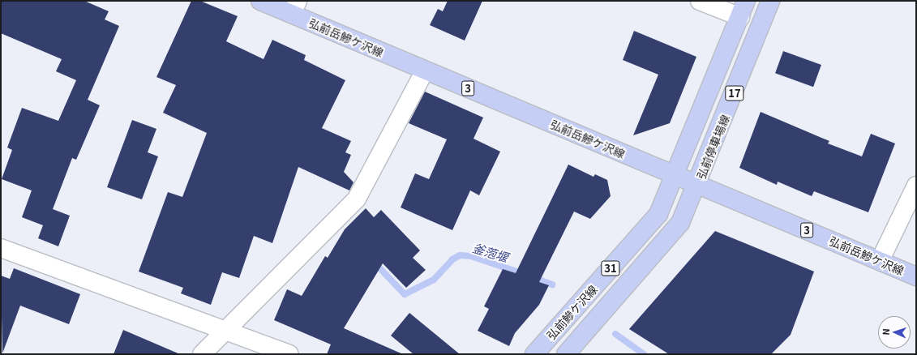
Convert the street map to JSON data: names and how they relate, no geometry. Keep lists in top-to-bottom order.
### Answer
{
  "streets": {
    "main road": [
      "弘前岳鰺ケ沢線",
      "3",
      "17",
      "弘前停車場線",
      "31",
      "弘前鰺ケ沢線"
    ]
  },
  "crossings": [
    ["弘前岳鰺ケ沢線", "弘前停車場線"],
    ["弘前岳鰺ケ沢線", "弘前鰺ケ沢線"],
    ["弘前停車場線", "弘前鰺ケ沢線"]
  ],
  "water": ["釜萢堰"],
  "north": "left"
}
